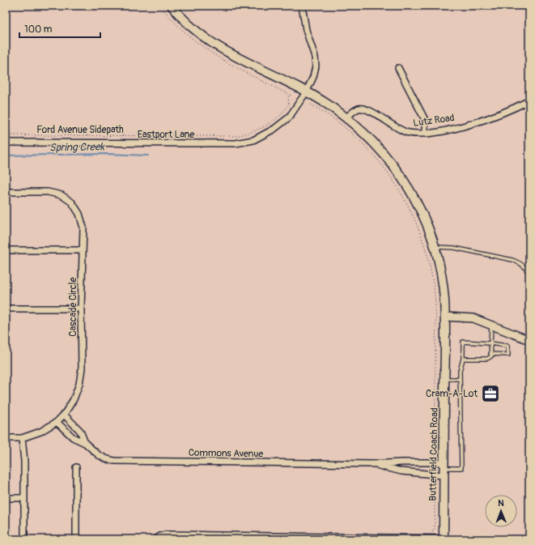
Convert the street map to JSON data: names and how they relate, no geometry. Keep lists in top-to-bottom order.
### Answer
{
  "streets": {
    "main road": ["Butterfield Coach Road"],
    "street": [
      "Lutz Road",
      "Eastport Lane",
      "Cascade Circle",
      "Commons Avenue"
    ],
    "path": ["Ford Avenue Sidepath"]
  },
  "crossings": [
    ["Lutz Road", "Butterfield Coach Road"],
    ["Eastport Lane", "Butterfield Coach Road"],
    ["Cascade Circle", "Commons Avenue"],
    ["Commons Avenue", "Butterfield Coach Road"]
  ],
  "water": ["Spring Creek"],
  "places": {
    "office": ["Cram-A-Lot"]
  },
  "scale_bar": "100 m",
  "north": "top"
}
